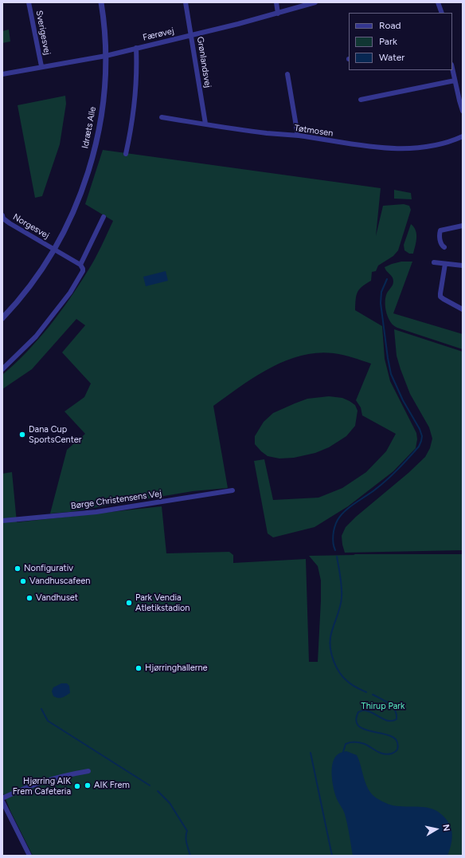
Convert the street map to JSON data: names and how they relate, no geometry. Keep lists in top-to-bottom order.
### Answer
{
  "streets": {
    "street": [
      "Sverigesvej",
      "Færøvej",
      "Grønlandsvej",
      "Idræts Alle",
      "Tøtmosen",
      "Norgesvej",
      "Børge Christensens Vej"
    ]
  },
  "crossings": [
    ["Sverigesvej", "Færøvej"],
    ["Færøvej", "Grønlandsvej"],
    ["Færøvej", "Idræts Alle"],
    ["Grønlandsvej", "Tøtmosen"],
    ["Idræts Alle", "Norgesvej"]
  ],
  "parks": ["Thirup Park"],
  "places": [
    "Dana Cup SportsCenter",
    "Nonfigurativ",
    "Vandhuscafeen",
    "Vandhuset",
    "Park Vendia Atletikstadion",
    "Hjørringhallerne",
    "AIK Frem",
    "Hjørring AIK Frem Cafeteria"
  ],
  "legend": ["Road", "Park", "Water"],
  "north": "right"
}
